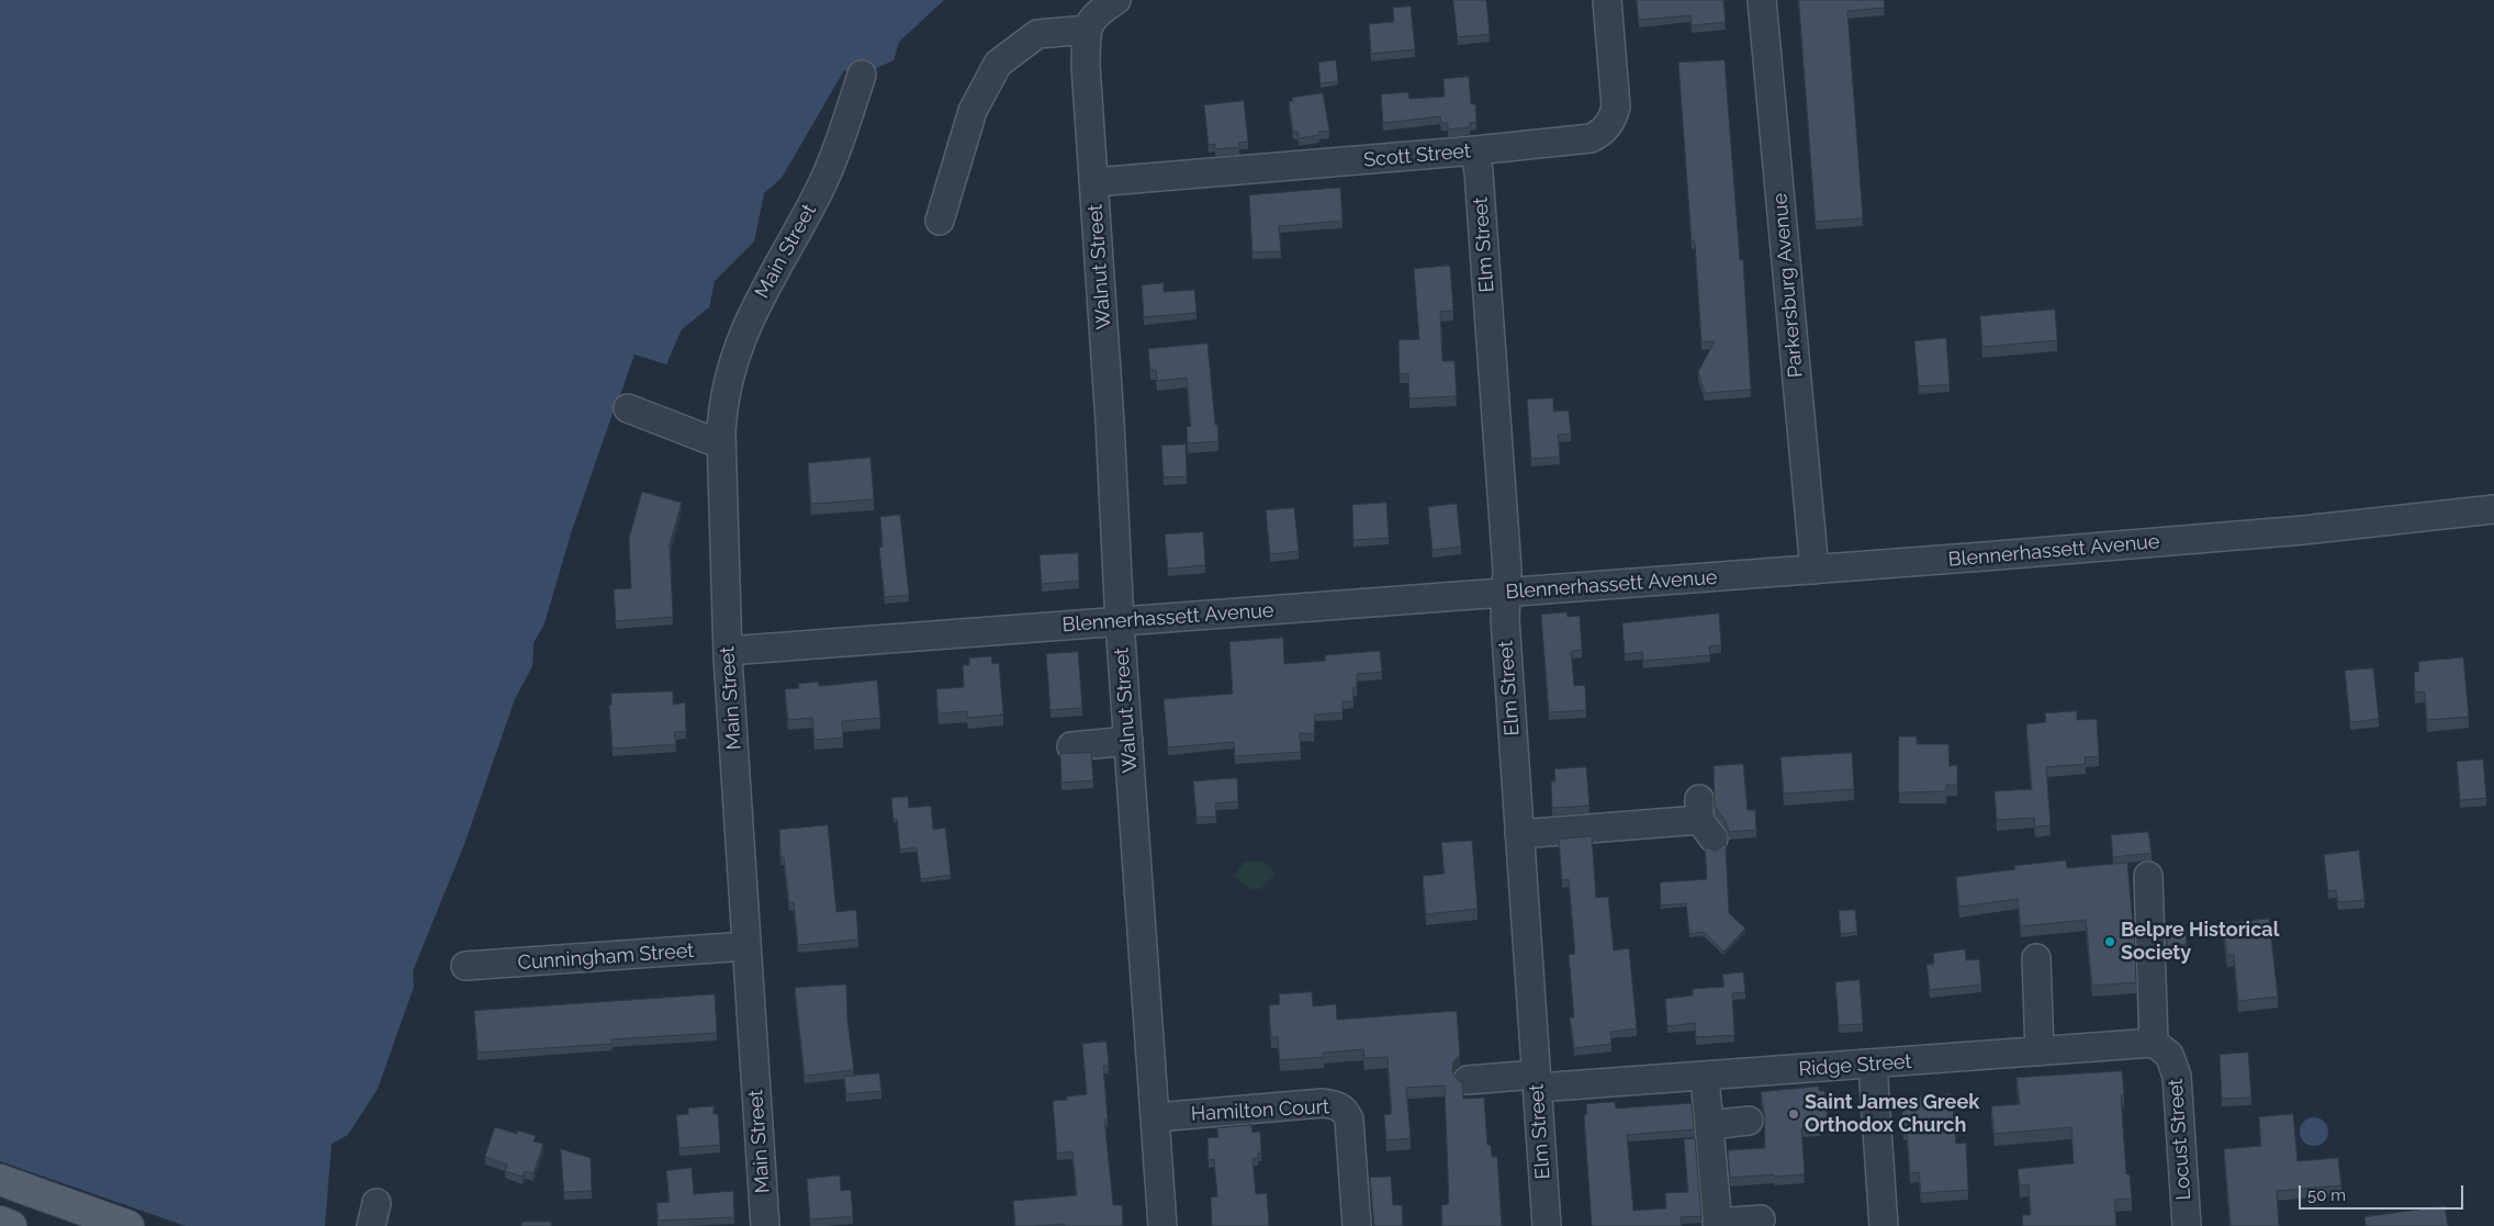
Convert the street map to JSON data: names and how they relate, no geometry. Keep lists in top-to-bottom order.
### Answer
{
  "streets": {
    "street": [
      "Scott Street",
      "Elm Street",
      "Main Street",
      "Walnut Street",
      "Parkersburg Avenue",
      "Blennerhassett Avenue",
      "Cunningham Street",
      "Ridge Street",
      "Hamilton Court",
      "Locust Street"
    ]
  },
  "crossings": [
    ["Scott Street", "Elm Street"],
    ["Scott Street", "Walnut Street"],
    ["Elm Street", "Blennerhassett Avenue"],
    ["Elm Street", "Ridge Street"],
    ["Main Street", "Blennerhassett Avenue"],
    ["Main Street", "Cunningham Street"],
    ["Walnut Street", "Blennerhassett Avenue"],
    ["Walnut Street", "Hamilton Court"],
    ["Parkersburg Avenue", "Blennerhassett Avenue"],
    ["Ridge Street", "Locust Street"]
  ],
  "places": ["Belpre Historical Society", "Saint James Greek Orthodox Church"],
  "scale_bar": "50 m"
}
